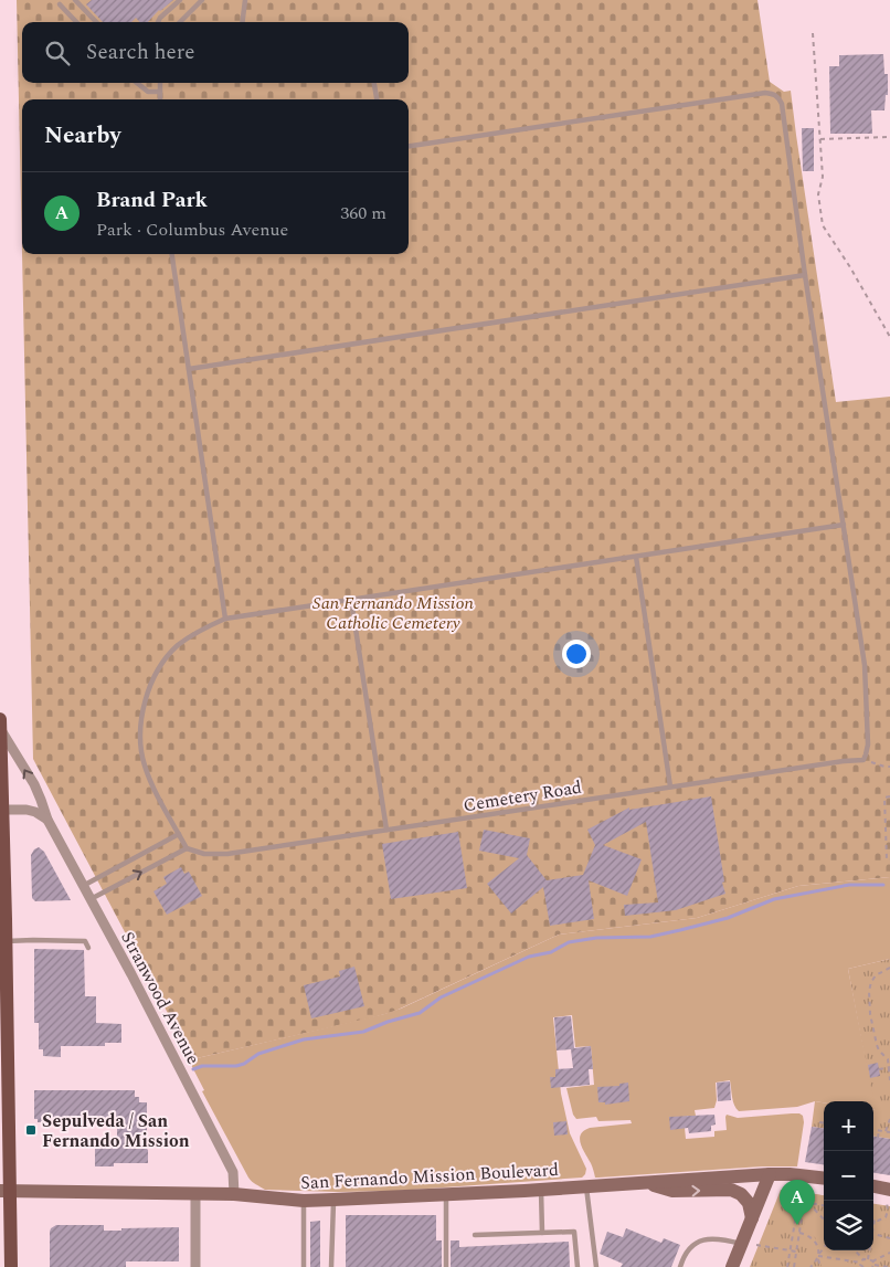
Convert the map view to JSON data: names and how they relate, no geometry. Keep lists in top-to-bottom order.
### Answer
{
  "streets": {
    "main road": ["San Fernando Mission Boulevard"],
    "street": ["Stranwood Avenue"],
    "lane": ["Cemetery Road"]
  },
  "crossings": [
    ["Stranwood Avenue", "San Fernando Mission Boulevard"]
  ],
  "parks": ["San Fernando Mission Catholic Cemetery"],
  "places": {
    "transit": ["Sepulveda / San Fernando Mission"]
  },
  "page": {
    "search": "Search here",
    "heading": "Nearby",
    "list": [
      {
        "mark": "A",
        "name": "Brand Park",
        "note": "Park · Columbus Avenue",
        "value": "360 m"
      }
    ],
    "map_buttons": ["+", "−"],
    "pins": "A"
  }
}
